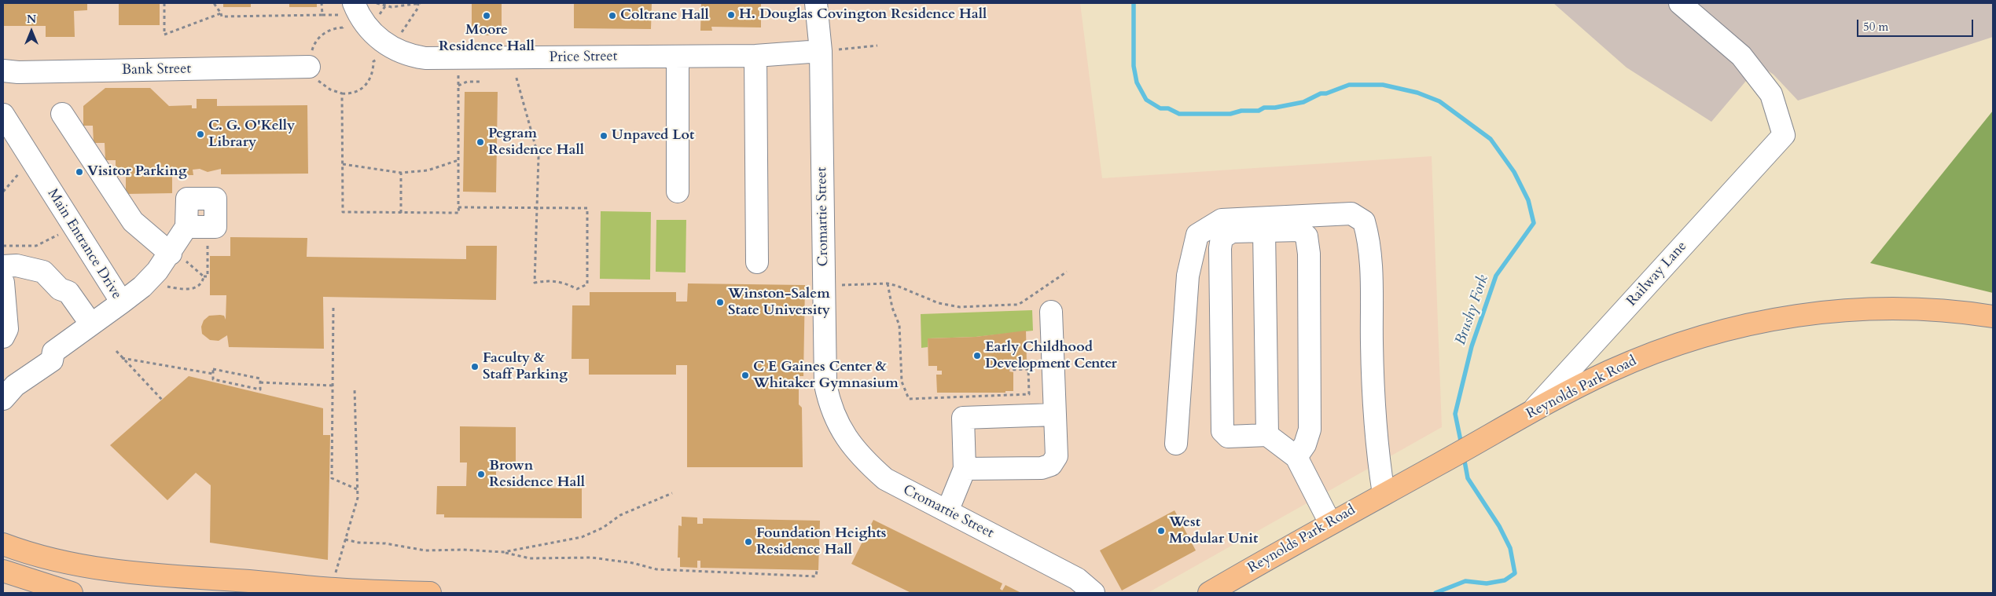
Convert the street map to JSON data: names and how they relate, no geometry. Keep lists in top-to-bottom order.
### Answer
{
  "streets": {
    "main road": ["Reynolds Park Road"],
    "street": [
      "Price Street",
      "Bank Street",
      "Cromartie Street",
      "Main Entrance Drive",
      "Railway Lane"
    ]
  },
  "crossings": [
    ["Price Street", "Cromartie Street"],
    ["Railway Lane", "Reynolds Park Road"]
  ],
  "water": ["Brushy Fork"],
  "places": [
    "H. Douglas Covington Residence Hall",
    "Moore Residence Hall",
    "Coltrane Hall",
    "C. G. O'Kelly Library",
    "Unpaved Lot",
    "Pegram Residence Hall",
    "Visitor Parking",
    "Winston-Salem State University",
    "Early Childhood Development Center",
    "Faculty & Staff Parking",
    "C E Gaines Center & Whitaker Gymnasium",
    "Brown Residence Hall",
    "West Modular Unit",
    "Foundation Heights Residence Hall"
  ],
  "scale_bar": "50 m",
  "north": "top"
}
